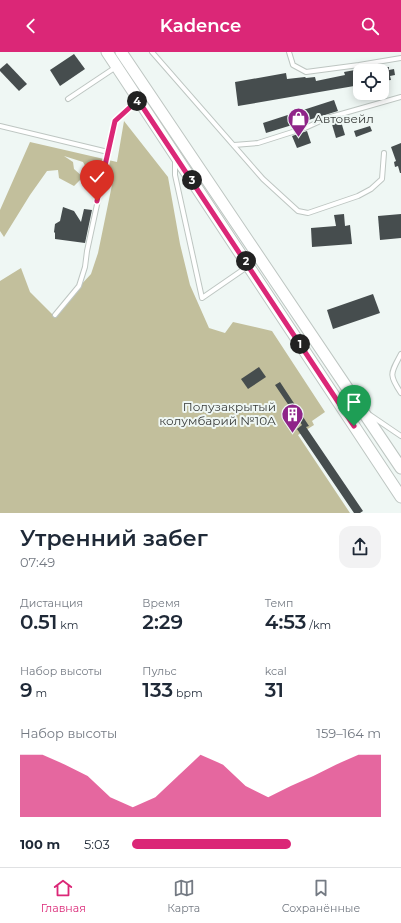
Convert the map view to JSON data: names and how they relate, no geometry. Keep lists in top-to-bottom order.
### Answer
{
  "places": {
    "shop": ["Автовейл"],
    "building": ["Полузакрытый колумбарий №10А"]
  },
  "page": {
    "header": "Kadence",
    "pins": [
      "4",
      "3",
      "2",
      "1"
    ],
    "heading": ["Утренний забег", "07:49"],
    "stats": [
      ["Дистанция", "0.51 km"],
      ["Время", "2:29"],
      ["Темп", "4:53 /km"],
      ["Набор высоты", "9 m"],
      ["Пульс", "133 bpm"],
      ["kcal", "31"]
    ],
    "chart": ["Набор высоты", "159–164 m"],
    "list": [
      {
        "name": "100 m",
        "note": "5:03"
      }
    ],
    "tabs": ["Главная", "Карта", "Сохранённые"]
  }
}
